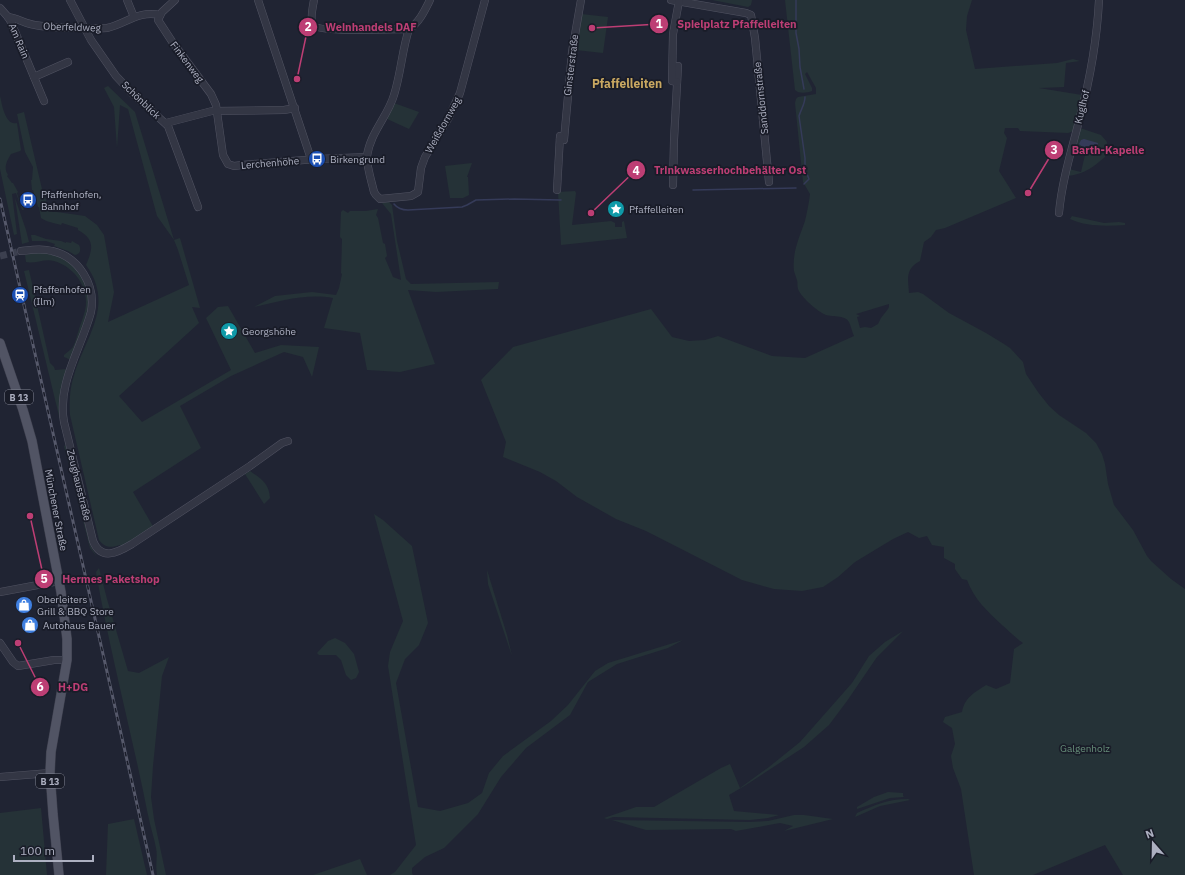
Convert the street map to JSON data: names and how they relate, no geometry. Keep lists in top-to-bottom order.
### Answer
{
  "streets": {
    "main road": ["B 13", "Münchener Straße"],
    "street": [
      "Oberfeldweg",
      "Am Rain",
      "Finkenweg",
      "Ginsterstraße",
      "Sanddornstraße",
      "Schönblick",
      "Kuglhof",
      "Weißdornweg",
      "Lerchenhöhe",
      "Zeughausstraße"
    ]
  },
  "crossings": [
    ["Oberfeldweg", "Am Rain"],
    ["Oberfeldweg", "Finkenweg"],
    ["Oberfeldweg", "Schönblick"],
    ["Finkenweg", "Lerchenhöhe"],
    ["Weißdornweg", "Lerchenhöhe"]
  ],
  "districts": ["Pfaffelleiten"],
  "parks": ["Galgenholz"],
  "places": {
    "other": [
      "Spielplatz Pfaffelleiten",
      "Weinhandels DAF",
      "Barth-Kapelle",
      "Trinkwasserhochbehälter Ost",
      "Hermes Paketshop",
      "H+DG"
    ],
    "bus stop": ["Birkengrund", "Pfaffenhofen, Bahnhof"],
    "place": ["Pfaffelleiten", "Georgshöhe"],
    "station": ["Pfaffenhofen (Ilm)"],
    "shop": ["Oberleiters Grill & BBQ Store", "Autohaus Bauer"]
  },
  "scale_bar": "100 m",
  "north": "top"
}
